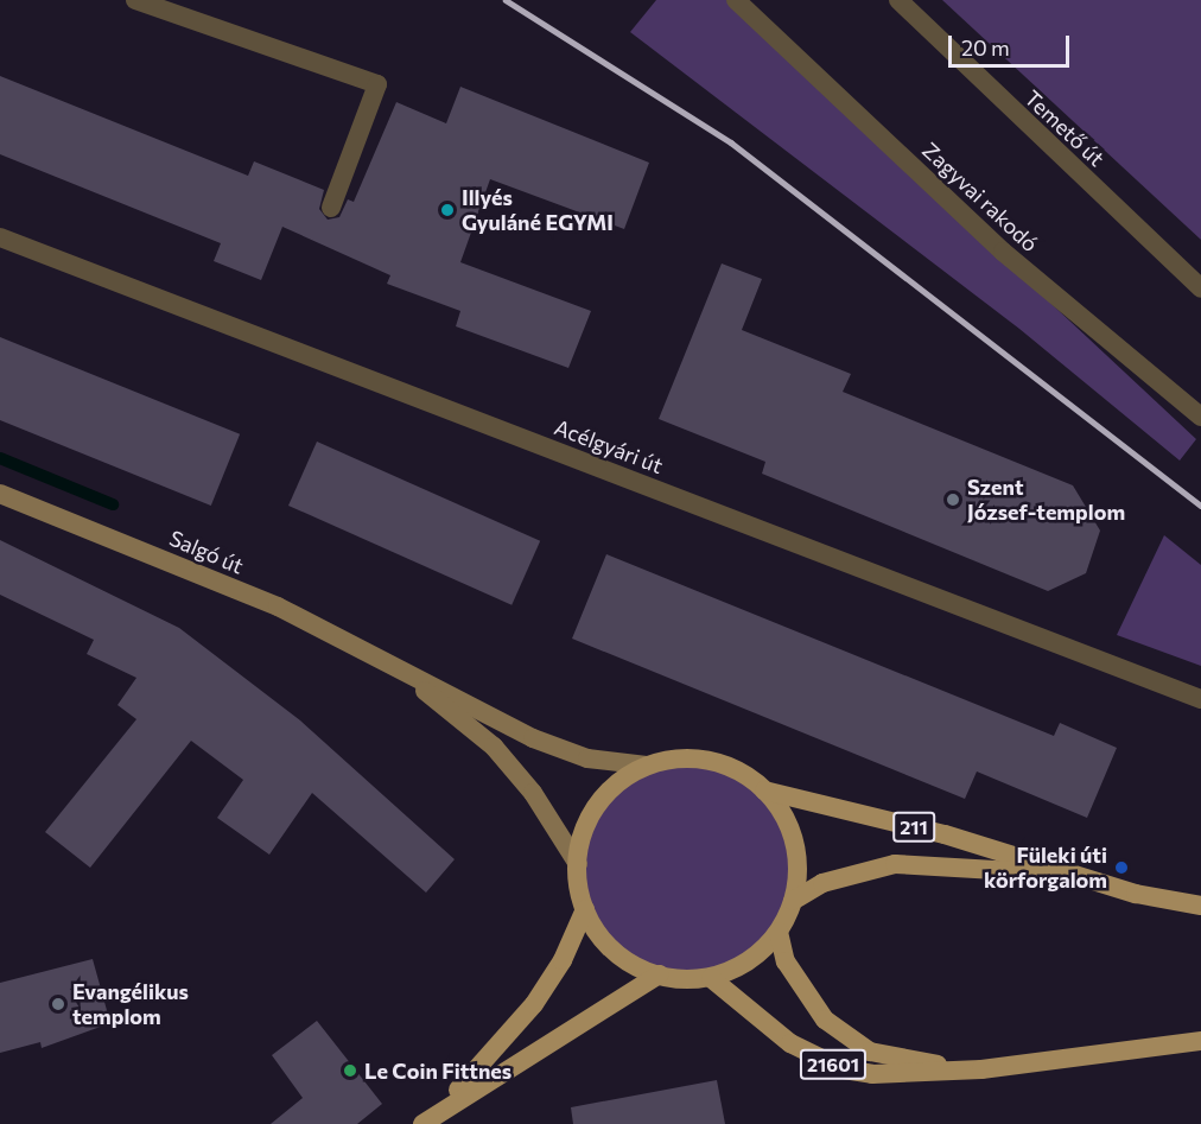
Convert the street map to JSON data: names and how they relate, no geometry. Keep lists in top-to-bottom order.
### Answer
{
  "streets": {
    "main road": ["Salgó út", "211", "21601"],
    "street": ["Temető út", "Zagyvai rakodó", "Acélgyári út"]
  },
  "crossings": [
    ["211", "21601"]
  ],
  "places": [
    "Illyés Gyuláné EGYMI",
    "Szent József-templom",
    "Füleki úti körforgalom",
    "Evangélikus templom",
    "Le Coin Fittnes"
  ],
  "scale_bar": "20 m"
}
